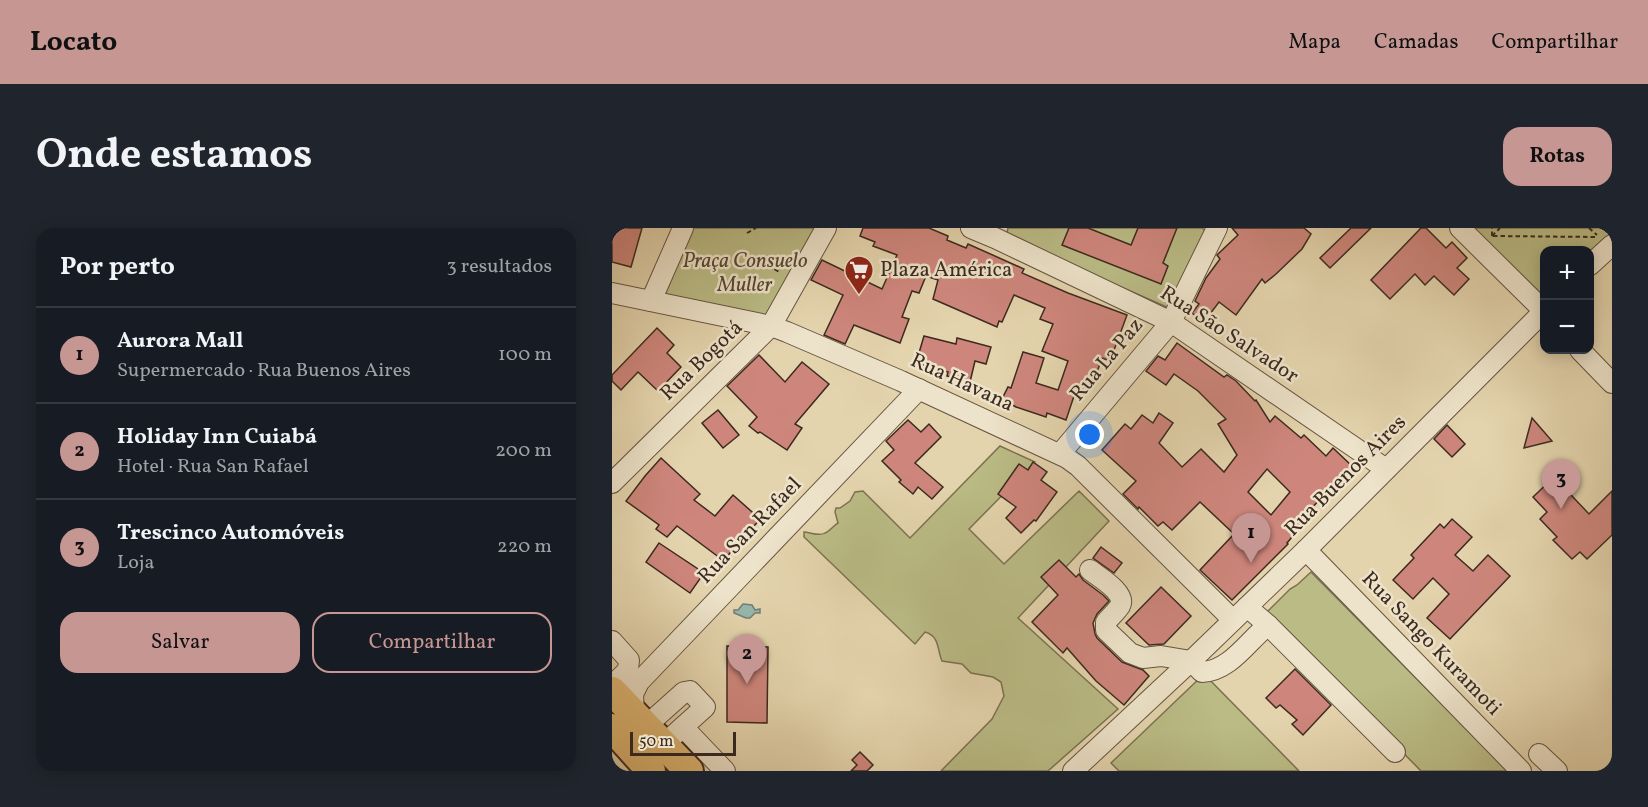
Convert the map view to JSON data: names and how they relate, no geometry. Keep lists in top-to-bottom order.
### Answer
{
  "streets": {
    "street": [
      "Rua São Salvador",
      "Rua La Paz",
      "Rua Bogotá",
      "Rua Havana",
      "Rua Buenos Aires",
      "Rua San Rafael",
      "Rua Sango Kuramoti"
    ]
  },
  "crossings": [
    ["Rua São Salvador", "Rua La Paz"],
    ["Rua São Salvador", "Rua Buenos Aires"],
    ["Rua La Paz", "Rua Havana"],
    ["Rua Bogotá", "Rua Havana"],
    ["Rua Havana", "Rua Buenos Aires"],
    ["Rua Havana", "Rua San Rafael"],
    ["Rua Buenos Aires", "Rua Sango Kuramoti"]
  ],
  "parks": ["Praça Consuelo Muller"],
  "places": {
    "supermarket": ["Plaza América"]
  },
  "scale_bar": "50 m",
  "page": {
    "header": "Locato",
    "nav": ["Mapa", "Camadas", "Compartilhar"],
    "title": "Onde estamos",
    "buttons": [
      "Rotas",
      ["Salvar", "Compartilhar"]
    ],
    "heading": ["Por perto", "3 resultados"],
    "map_buttons": ["+", "−"],
    "list": [
      {
        "mark": "1",
        "name": "Aurora Mall",
        "note": "Supermercado · Rua Buenos Aires",
        "value": "100 m"
      },
      {
        "mark": "2",
        "name": "Holiday Inn Cuiabá",
        "note": "Hotel · Rua San Rafael",
        "value": "200 m"
      },
      {
        "mark": "3",
        "name": "Trescinco Automóveis",
        "note": "Loja",
        "value": "220 m"
      }
    ],
    "pins": ["3", "1", "2"],
    "scale": "50 m"
  }
}
